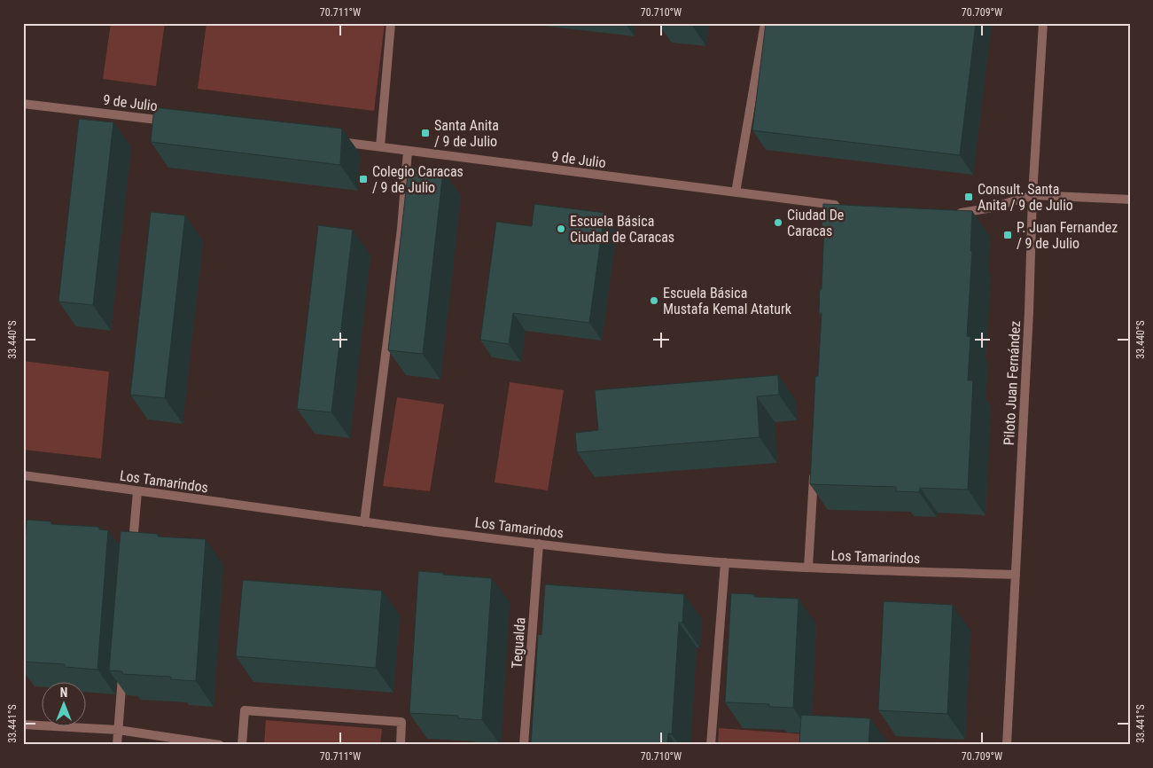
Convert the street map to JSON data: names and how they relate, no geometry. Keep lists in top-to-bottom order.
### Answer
{
  "streets": {
    "street": [
      "9 de Julio",
      "Piloto Juan Fernández",
      "Los Tamarindos",
      "Tegualda"
    ]
  },
  "crossings": [
    ["Piloto Juan Fernández", "Los Tamarindos"],
    ["Los Tamarindos", "Tegualda"]
  ],
  "places": {
    "transit": [
      "Santa Anita / 9 de Julio",
      "Colegio Caracas / 9 de Julio",
      "Consult. Santa Anita / 9 de Julio",
      "P. Juan Fernandez / 9 de Julio"
    ],
    "other": ["Ciudad De Caracas", "Escuela Básica Ciudad de Caracas", "Escuela Básica Mustafa Kemal Ataturk"]
  },
  "north": "top",
  "coordinates": [
    "70.711°W",
    "70.710°W",
    "70.709°W",
    "33.440°S",
    "33.441°S"
  ]
}
